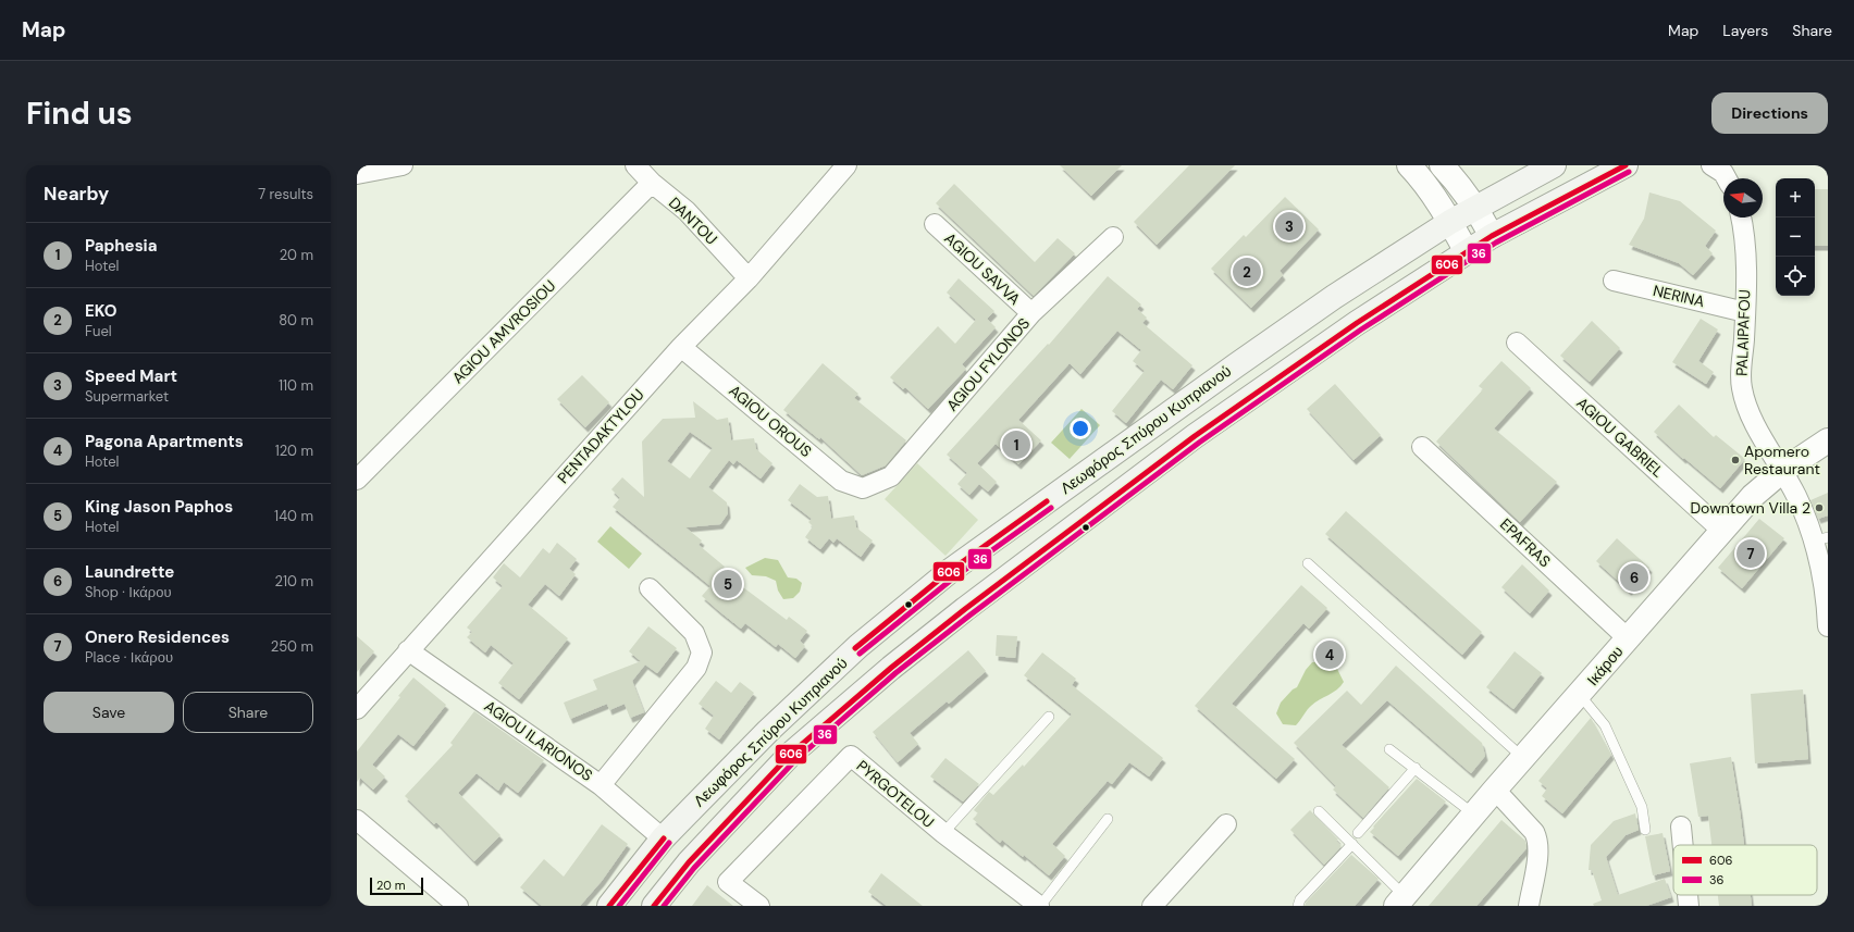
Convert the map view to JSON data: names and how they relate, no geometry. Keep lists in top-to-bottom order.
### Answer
{
  "streets": {
    "main road": ["Λεωφόρος Σπύρου Κυπριανού"],
    "street": [
      "DANTOU",
      "AGIOU SAVVA",
      "NERINA",
      "AGIOU AMVROSIOU",
      "PALAIPAFOU",
      "AGIOU FYLONOS",
      "AGIOU OROUS",
      "PENTADAKTYLOU",
      "AGIOU GABRIEL",
      "EPAFRAS",
      "Ικάρου",
      "AGIOU ILARIONOS",
      "PYRGOTELOU"
    ]
  },
  "crossings": [
    ["DANTOU", "AGIOU AMVROSIOU"],
    ["DANTOU", "PENTADAKTYLOU"],
    ["AGIOU SAVVA", "AGIOU FYLONOS"],
    ["NERINA", "PALAIPAFOU"],
    ["PALAIPAFOU", "Ικάρου"],
    ["AGIOU FYLONOS", "AGIOU OROUS"],
    ["AGIOU OROUS", "PENTADAKTYLOU"],
    ["Λεωφόρος Σπύρου Κυπριανού", "AGIOU ILARIONOS"],
    ["PENTADAKTYLOU", "AGIOU ILARIONOS"],
    ["AGIOU GABRIEL", "Ικάρου"],
    ["EPAFRAS", "Ικάρου"]
  ],
  "places": ["Apomero Restaurant", "Downtown Villa 2"],
  "lines": ["transit line 606", "transit line 36"],
  "legend": ["606", "36"],
  "scale_bar": "20 m",
  "north": "left",
  "page": {
    "header": "Map",
    "nav": ["Map", "Layers", "Share"],
    "buttons": [
      "Directions",
      ["Save", "Share"]
    ],
    "title": "Find us",
    "heading": ["Nearby", "7 results"],
    "map_buttons": ["+", "−"],
    "pins": [
      "3",
      "2",
      "1",
      "7",
      "6",
      "5",
      "4"
    ],
    "list": [
      {
        "mark": "1",
        "name": "Paphesia",
        "note": "Hotel",
        "value": "20 m"
      },
      {
        "mark": "2",
        "name": "EKO",
        "note": "Fuel",
        "value": "80 m"
      },
      {
        "mark": "3",
        "name": "Speed Mart",
        "note": "Supermarket",
        "value": "110 m"
      },
      {
        "mark": "4",
        "name": "Pagona Apartments",
        "note": "Hotel",
        "value": "120 m"
      },
      {
        "mark": "5",
        "name": "King Jason Paphos",
        "note": "Hotel",
        "value": "140 m"
      },
      {
        "mark": "6",
        "name": "Laundrette",
        "note": "Shop · Ικάρου",
        "value": "210 m"
      },
      {
        "mark": "7",
        "name": "Onero Residences",
        "note": "Place · Ικάρου",
        "value": "250 m"
      }
    ],
    "scale": "20 m"
  }
}
